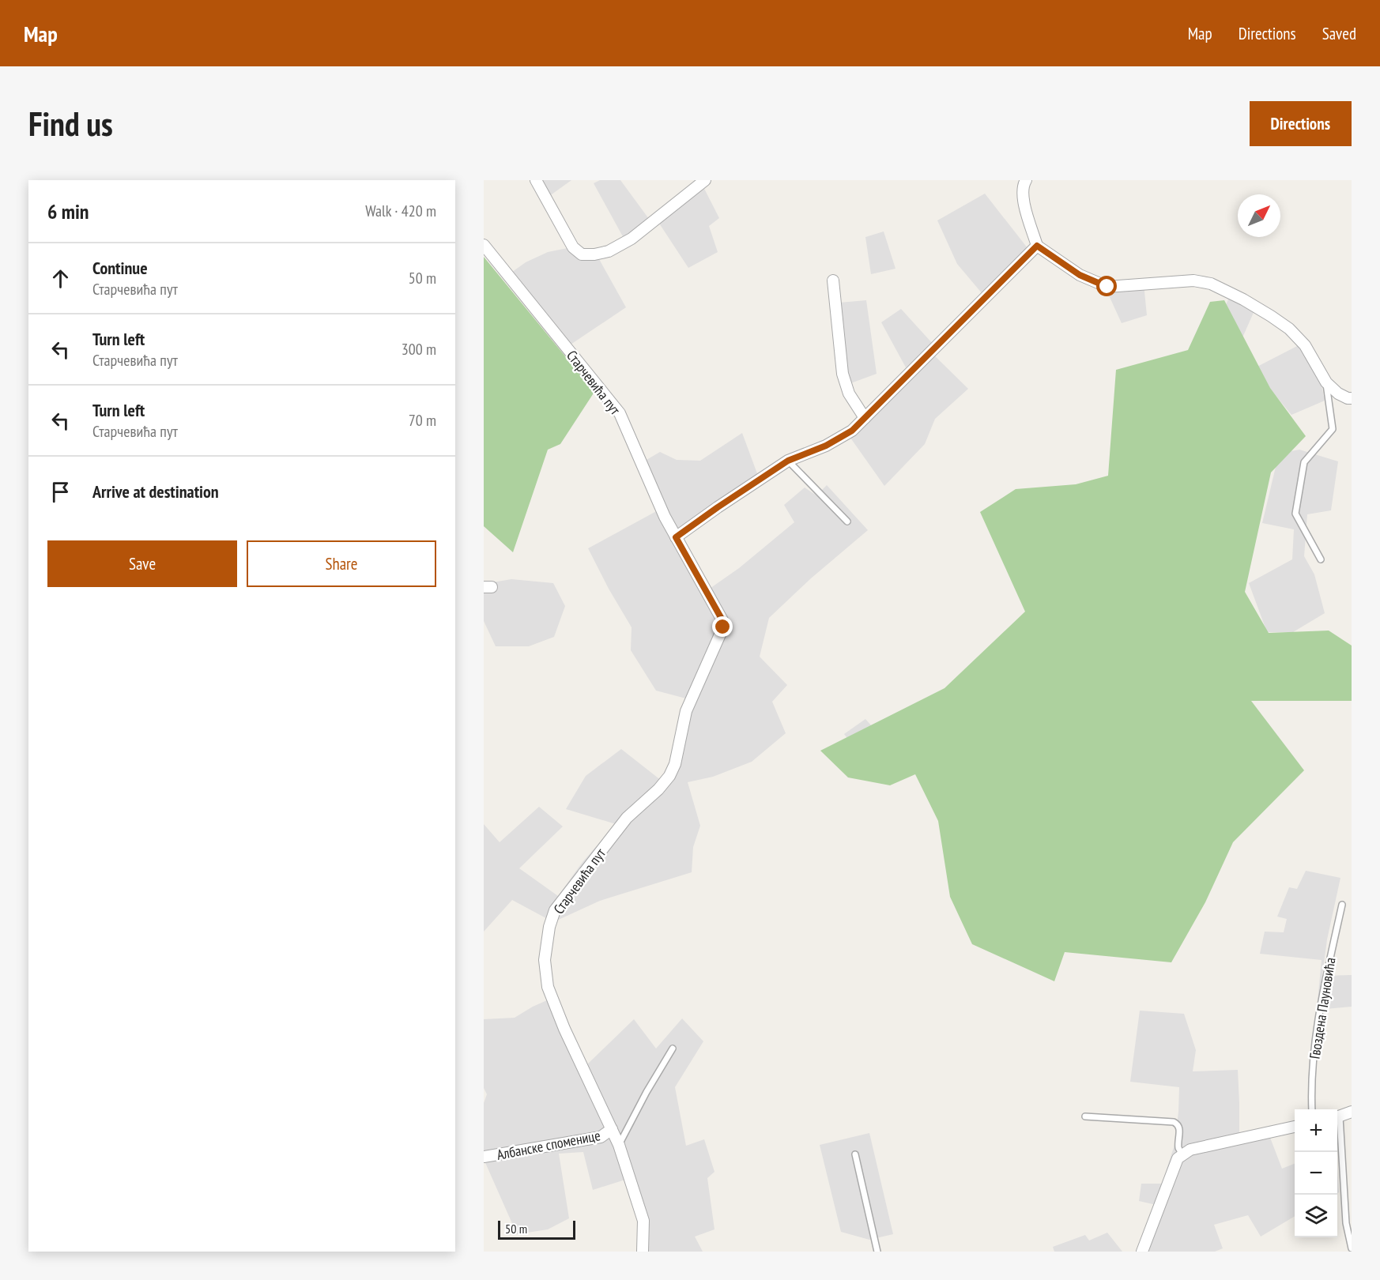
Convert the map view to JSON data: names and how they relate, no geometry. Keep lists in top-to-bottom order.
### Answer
{
  "streets": {
    "street": ["Старчевића пут", "Албанске споменице"],
    "lane": ["Гвоздена Пауновића"]
  },
  "crossings": [
    ["Старчевића пут", "Албанске споменице"]
  ],
  "scale_bar": "50 m",
  "north": "top right",
  "page": {
    "header": "Map",
    "nav": ["Map", "Directions", "Saved"],
    "buttons": [
      "Directions",
      ["Save", "Share"]
    ],
    "title": "Find us",
    "heading": ["6 min", "Walk · 420 m"],
    "list": [
      ["Continue", "Старчевића пут", "50 m"],
      ["Turn left", "Старчевића пут", "300 m"],
      ["Turn left", "Старчевића пут", "70 m"],
      "Arrive at destination"
    ],
    "map_buttons": ["+", "−"],
    "scale": "50 m"
  }
}
